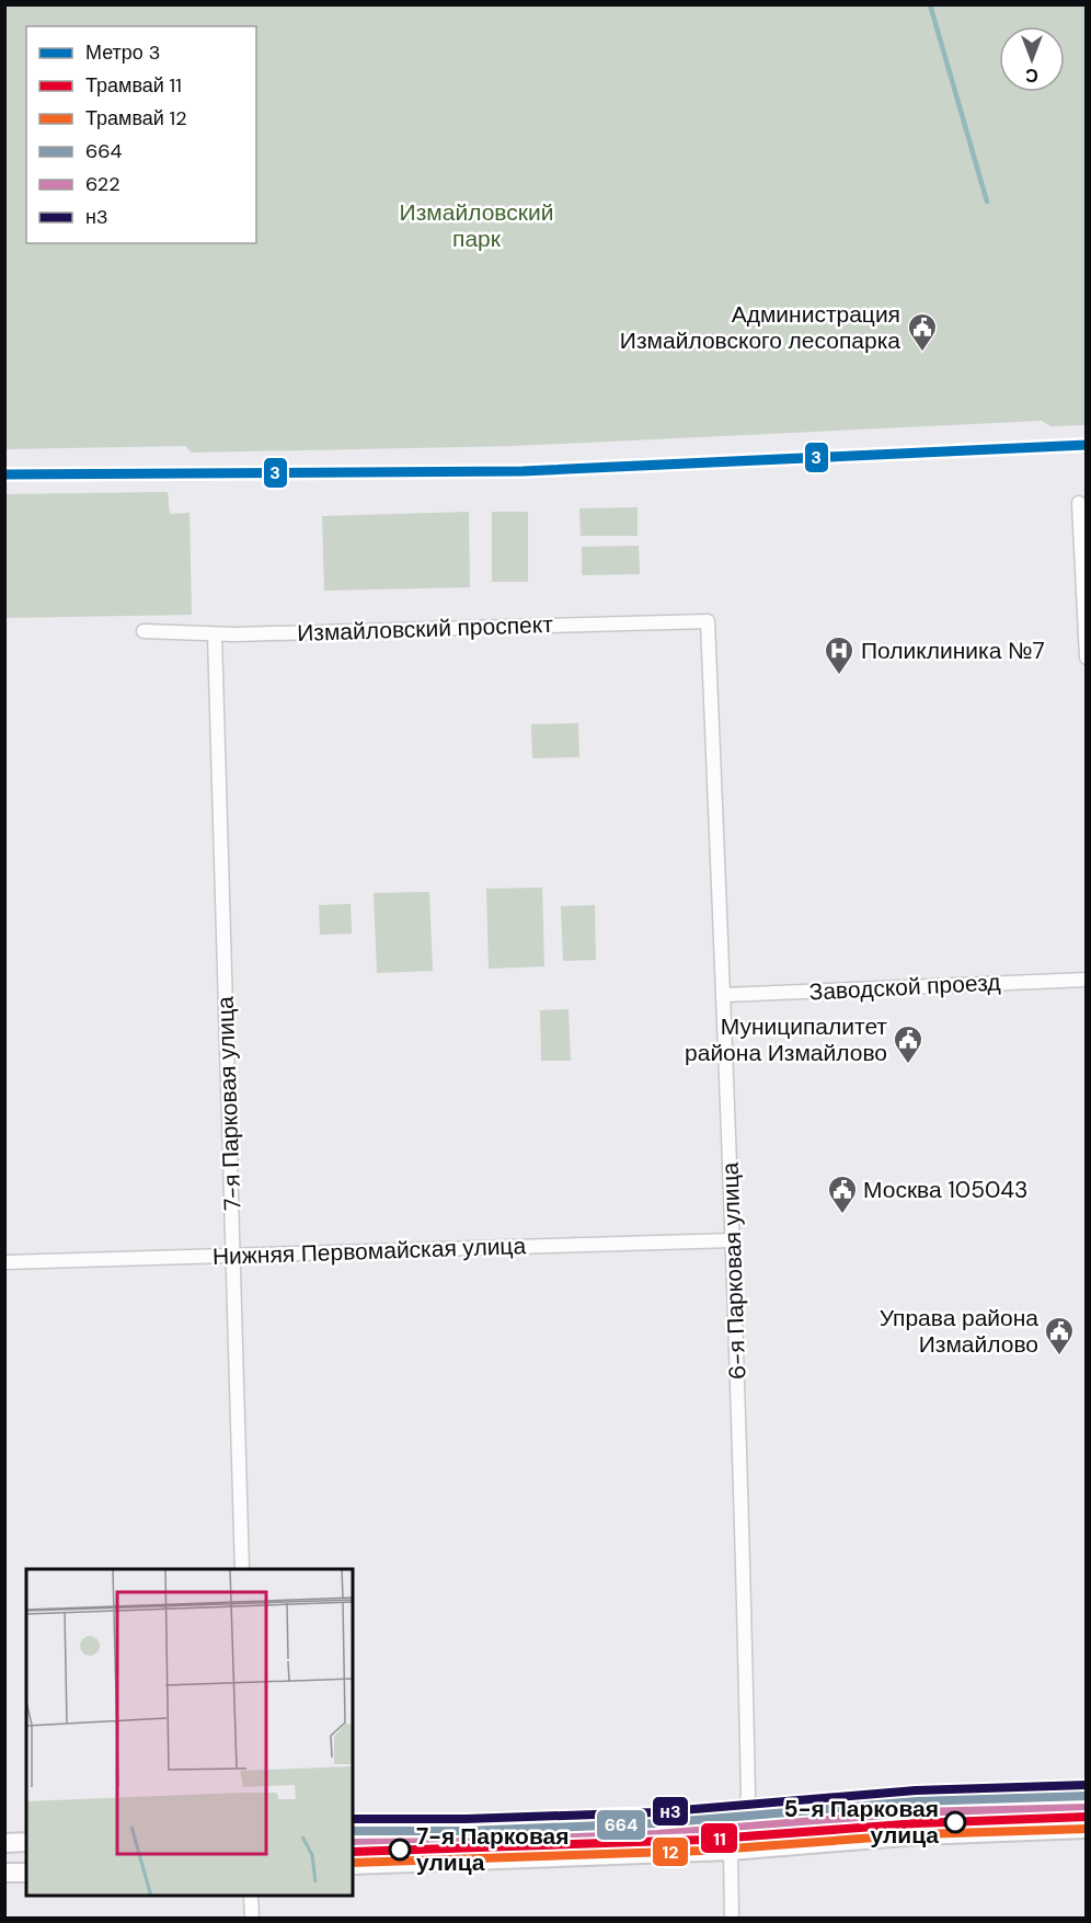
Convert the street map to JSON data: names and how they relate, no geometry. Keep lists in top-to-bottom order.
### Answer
{
  "streets": {
    "street": [
      "Измайловский проспект",
      "Заводской проезд",
      "7-я Парковая улица",
      "Нижняя Первомайская улица",
      "6-я Парковая улица"
    ]
  },
  "crossings": [
    ["Измайловский проспект", "7-я Парковая улица"],
    ["Измайловский проспект", "6-я Парковая улица"],
    ["Заводской проезд", "6-я Парковая улица"],
    ["7-я Парковая улица", "Нижняя Первомайская улица"],
    ["Нижняя Первомайская улица", "6-я Парковая улица"]
  ],
  "parks": ["Измайловский парк"],
  "places": {
    "public building": [
      "Администрация Измайловского лесопарка",
      "Муниципалитет района Измайлово",
      "Москва 105043",
      "Управа района Измайлово"
    ],
    "hospital": ["Поликлиника №7"],
    "other": ["5-я Парковая улица", "7-я Парковая улица"]
  },
  "lines": [
    "metro line 3",
    "transit line н3",
    "transit line 664",
    "transit line 622",
    "tram line 11",
    "tram line 12"
  ],
  "legend": [
    "Метро 3",
    "Трамвай 11",
    "Трамвай 12",
    "664",
    "622",
    "н3"
  ],
  "north": "bottom"
}
